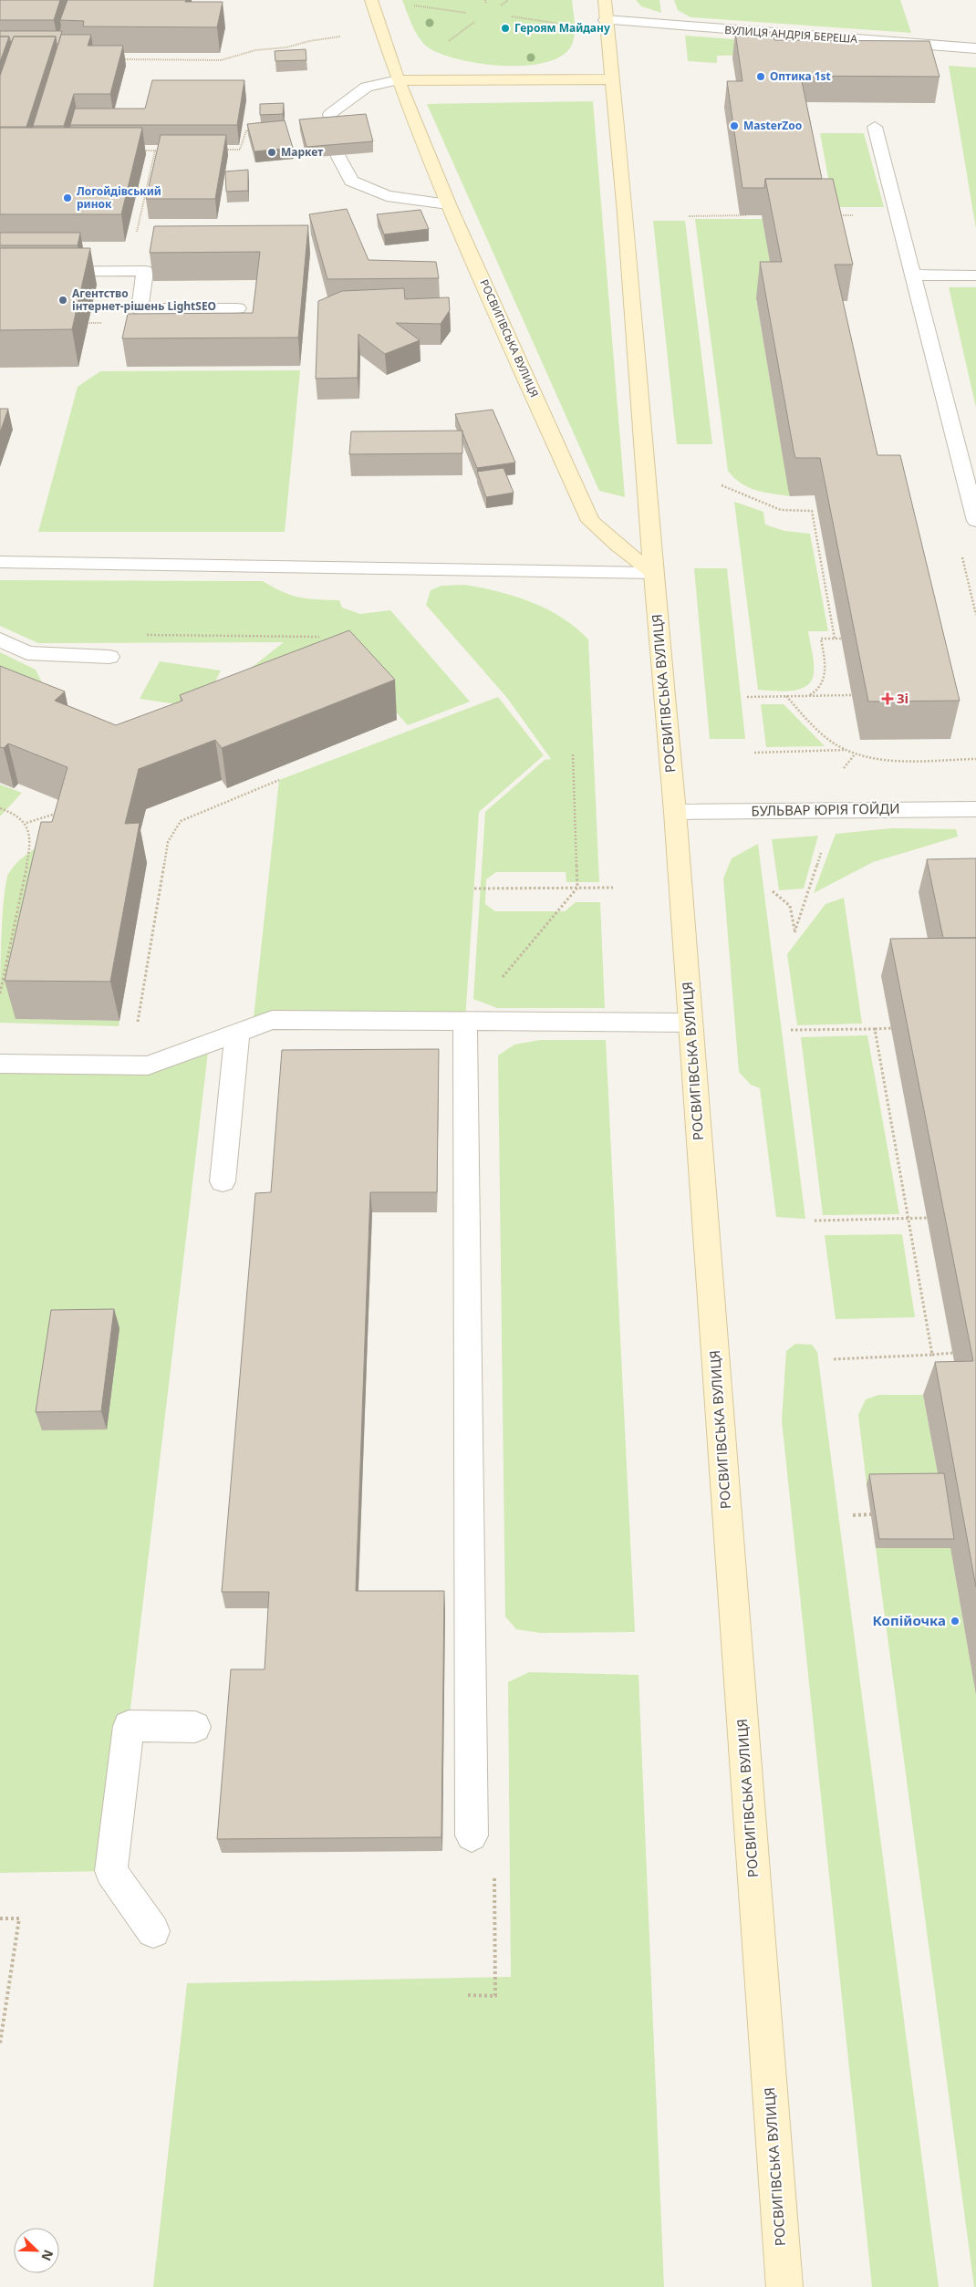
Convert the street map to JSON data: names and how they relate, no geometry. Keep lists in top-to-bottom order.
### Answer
{
  "streets": {
    "street": ["ВУЛИЦЯ АНДРІЯ БЕРЕША", "РОСВИГІВСЬКА ВУЛИЦЯ", "БУЛЬВАР ЮРІЯ ГОЙДИ"]
  },
  "crossings": [
    ["ВУЛИЦЯ АНДРІЯ БЕРЕША", "РОСВИГІВСЬКА ВУЛИЦЯ"],
    ["РОСВИГІВСЬКА ВУЛИЦЯ", "БУЛЬВАР ЮРІЯ ГОЙДИ"]
  ],
  "places": {
    "other": [
      "Героям Майдану",
      "Оптика 1st",
      "MasterZoo",
      "Маркет",
      "Логойдівський ринок",
      "Агентство інтернет-рішень LightSEO",
      "Копійочка"
    ],
    "health": ["3і"]
  },
  "north": "bottom right"
}
